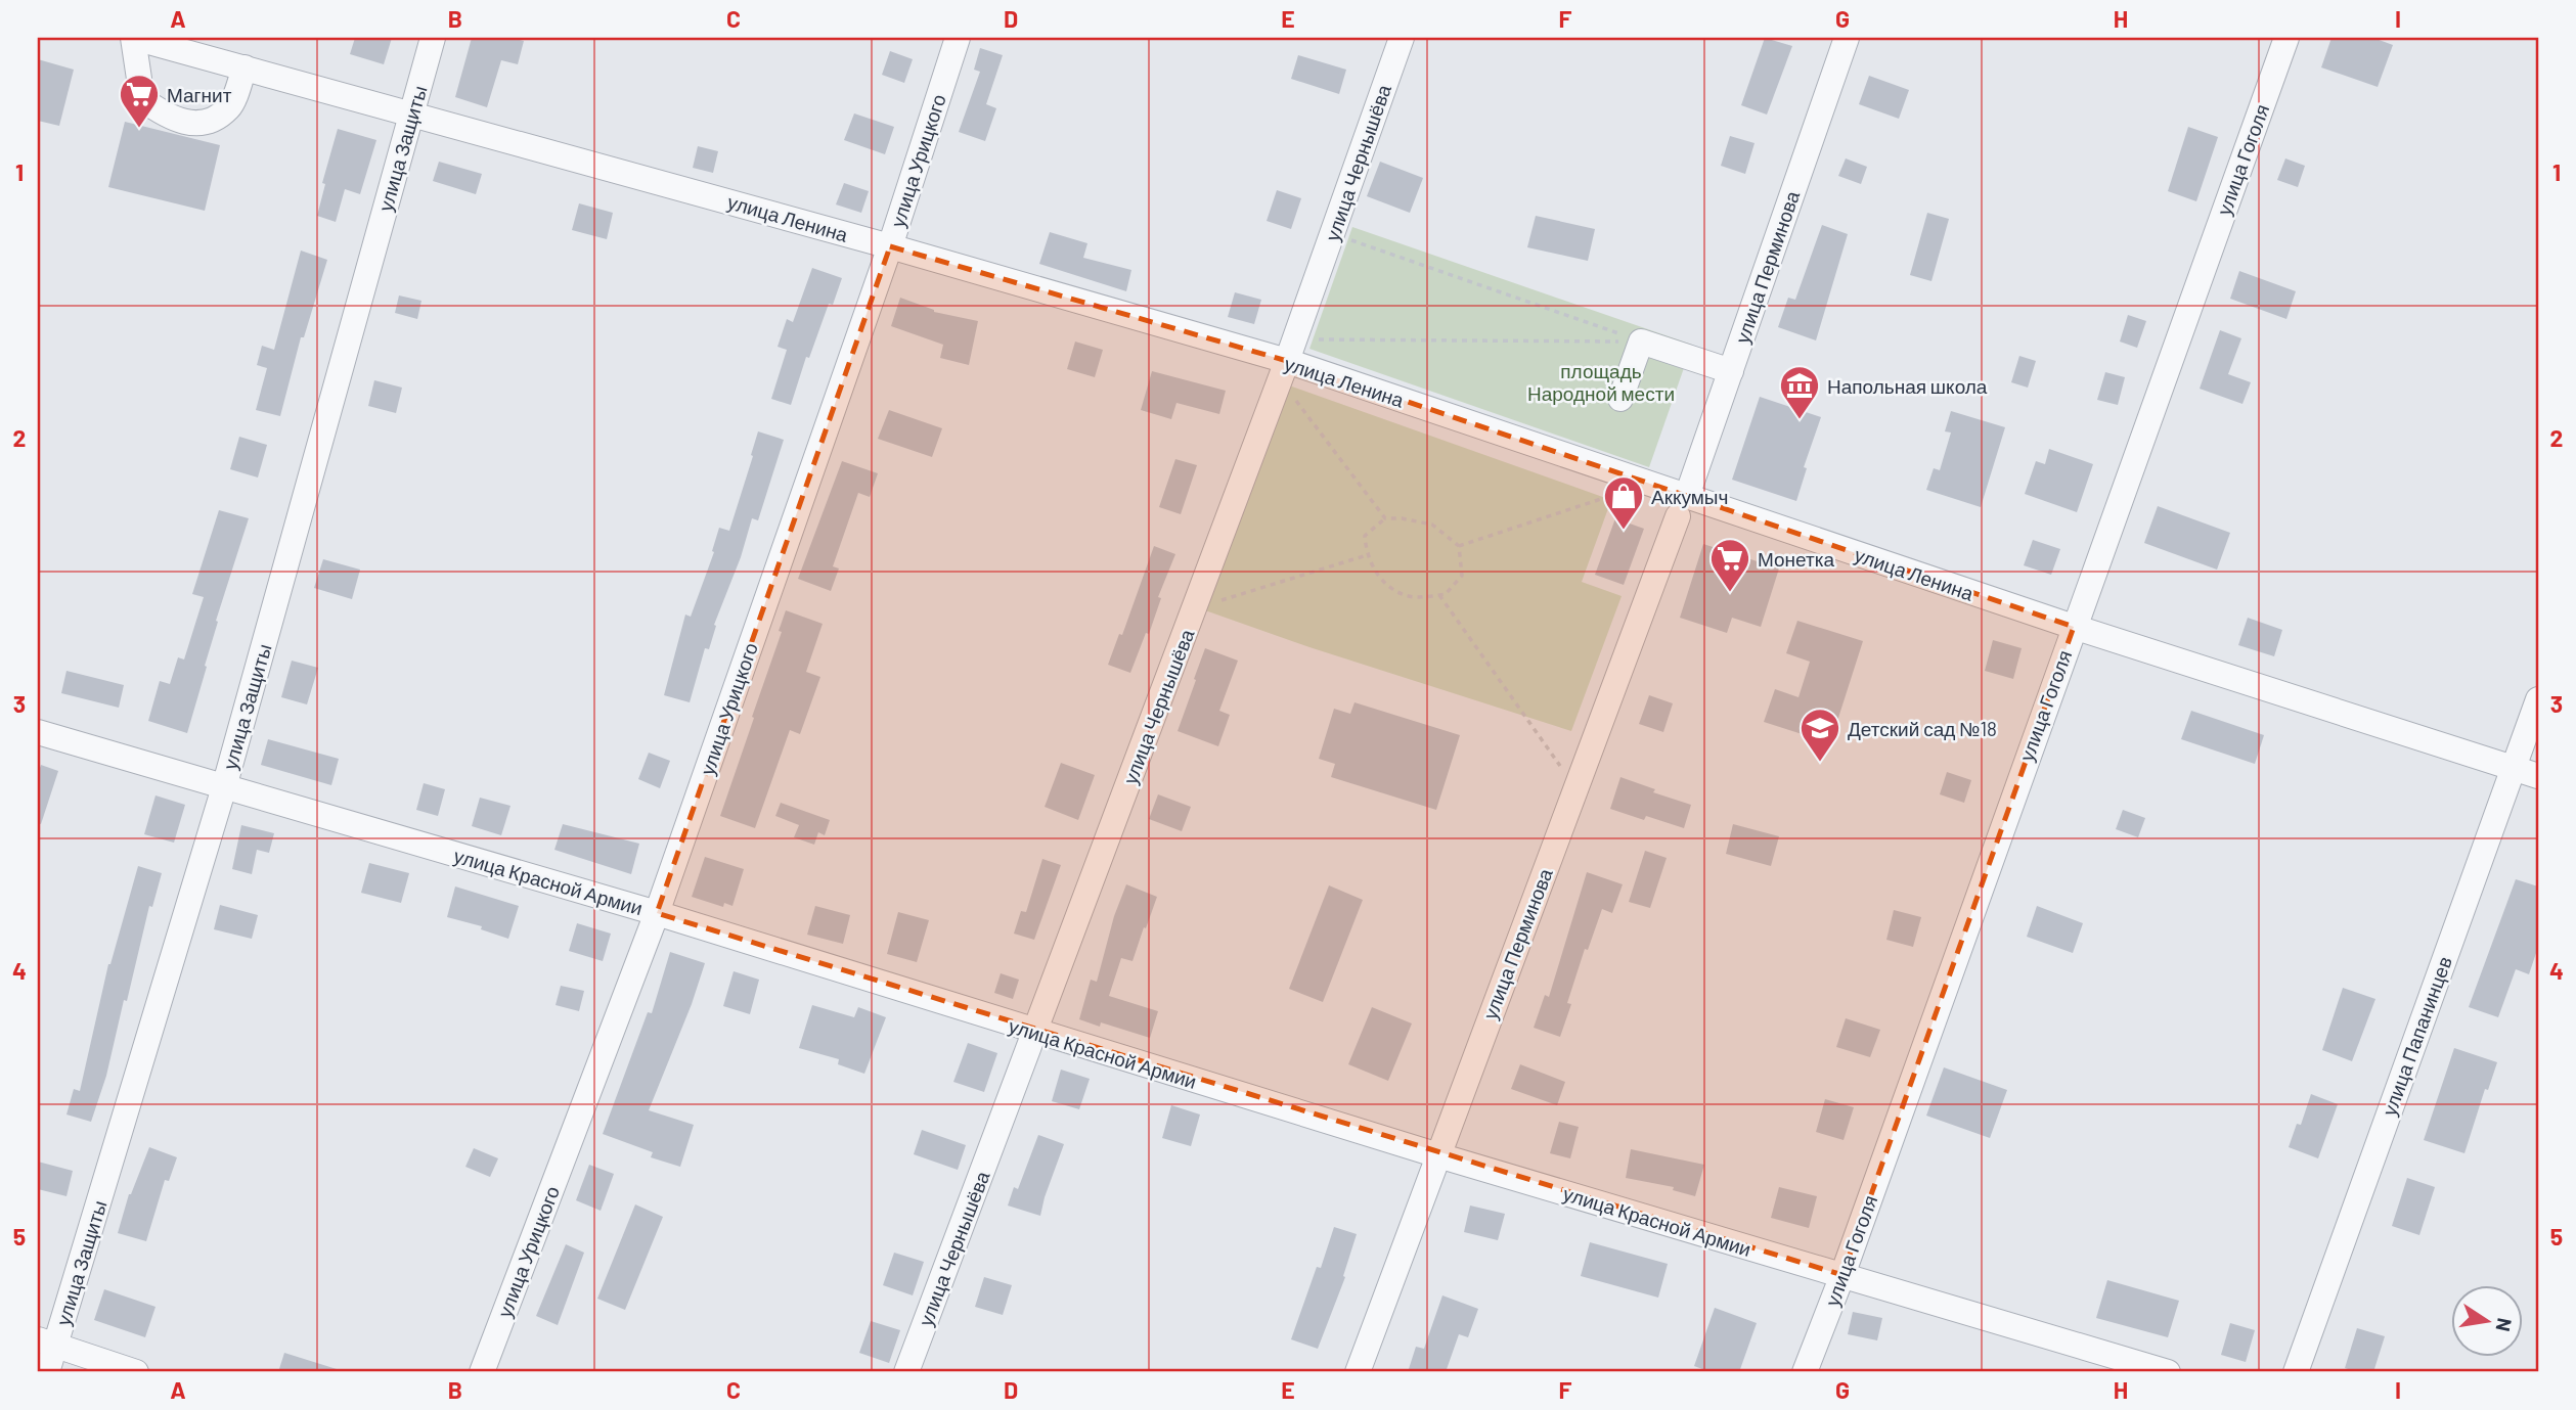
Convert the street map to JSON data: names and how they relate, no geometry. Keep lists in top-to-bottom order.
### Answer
{
  "streets": {
    "street": [
      "улица Защиты",
      "улица Гоголя",
      "улица Урицкого",
      "улица Чернышёва",
      "улица Ленина",
      "улица Перминова",
      "улица Красной Армии",
      "улица Папанинцев"
    ]
  },
  "crossings": [
    ["улица Защиты", "улица Ленина"],
    ["улица Защиты", "улица Красной Армии"],
    ["улица Гоголя", "улица Ленина"],
    ["улица Гоголя", "улица Красной Армии"],
    ["улица Урицкого", "улица Ленина"],
    ["улица Урицкого", "улица Красной Армии"],
    ["улица Чернышёва", "улица Ленина"],
    ["улица Чернышёва", "улица Красной Армии"],
    ["улица Ленина", "улица Перминова"],
    ["улица Ленина", "улица Папанинцев"],
    ["улица Перминова", "улица Красной Армии"]
  ],
  "parks": ["площадь Народной мести"],
  "places": {
    "supermarket": ["Магнит", "Монетка"],
    "museum": ["Напольная школа"],
    "shop": ["Аккумыч"],
    "school or university": ["Детский сад №18"]
  },
  "north": "right",
  "grid": {
    "columns": [
      "A",
      "B",
      "C",
      "D",
      "E",
      "F",
      "G",
      "H",
      "I"
    ],
    "rows": [
      "1",
      "2",
      "3",
      "4",
      "5"
    ]
  }
}
